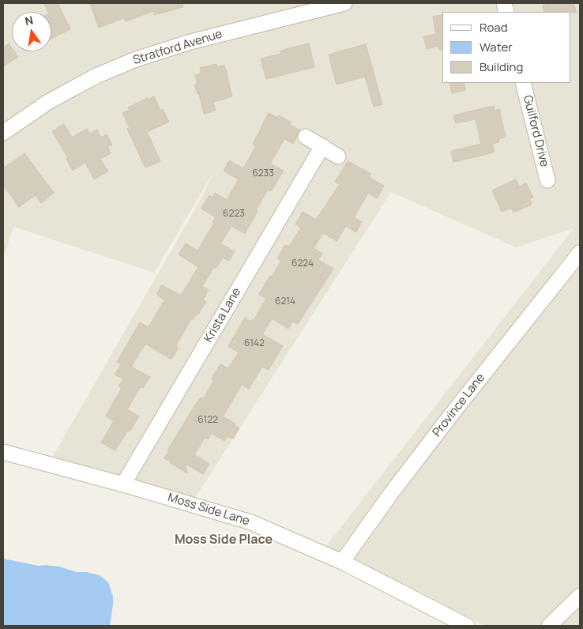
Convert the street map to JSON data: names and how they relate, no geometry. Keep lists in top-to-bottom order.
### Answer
{
  "streets": {
    "street": [
      "Stratford Avenue",
      "Guilford Drive",
      "Krista Lane",
      "Province Lane",
      "Moss Side Lane"
    ]
  },
  "crossings": [
    ["Krista Lane", "Moss Side Lane"],
    ["Province Lane", "Moss Side Lane"]
  ],
  "districts": ["Moss Side Place"],
  "house_numbers": [
    "6233",
    "6223",
    "6224",
    "6214",
    "6142",
    "6122"
  ],
  "legend": ["Road", "Water", "Building"],
  "north": "top"
}
